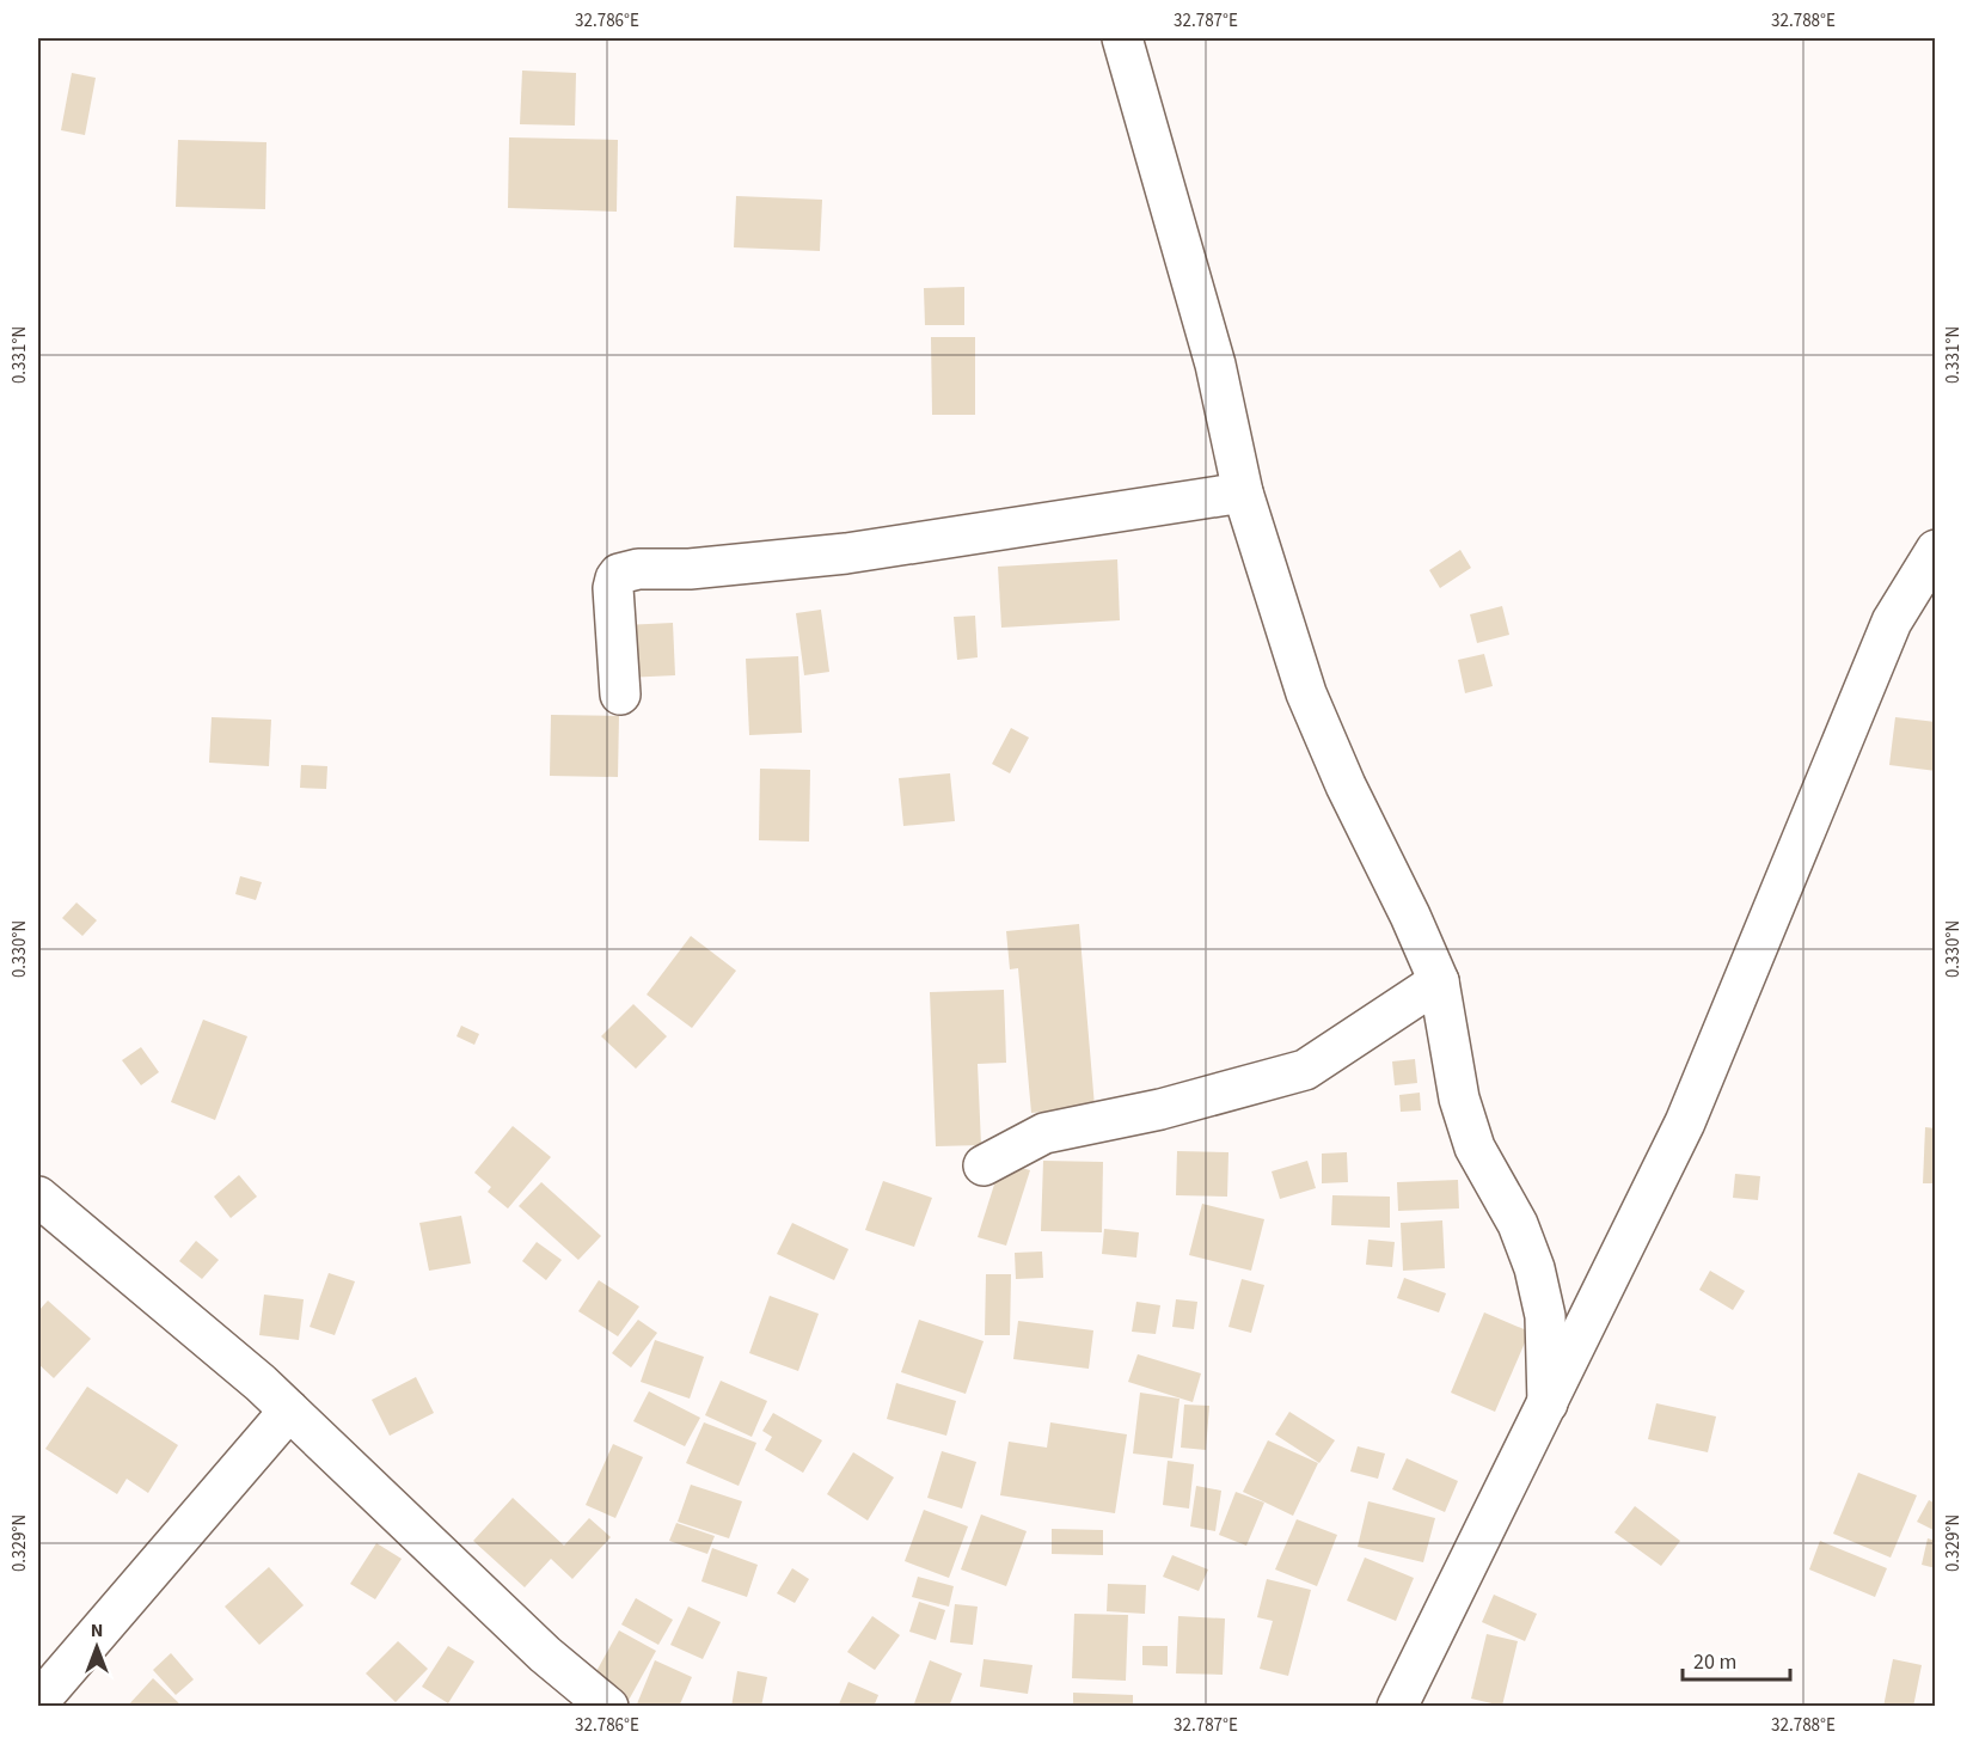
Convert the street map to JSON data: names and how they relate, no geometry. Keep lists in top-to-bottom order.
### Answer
{
  "scale_bar": "20 m",
  "north": "top",
  "coordinates": [
    "32.786°E",
    "32.787°E",
    "32.788°E",
    "0.331°N",
    "0.330°N",
    "0.329°N"
  ]
}
